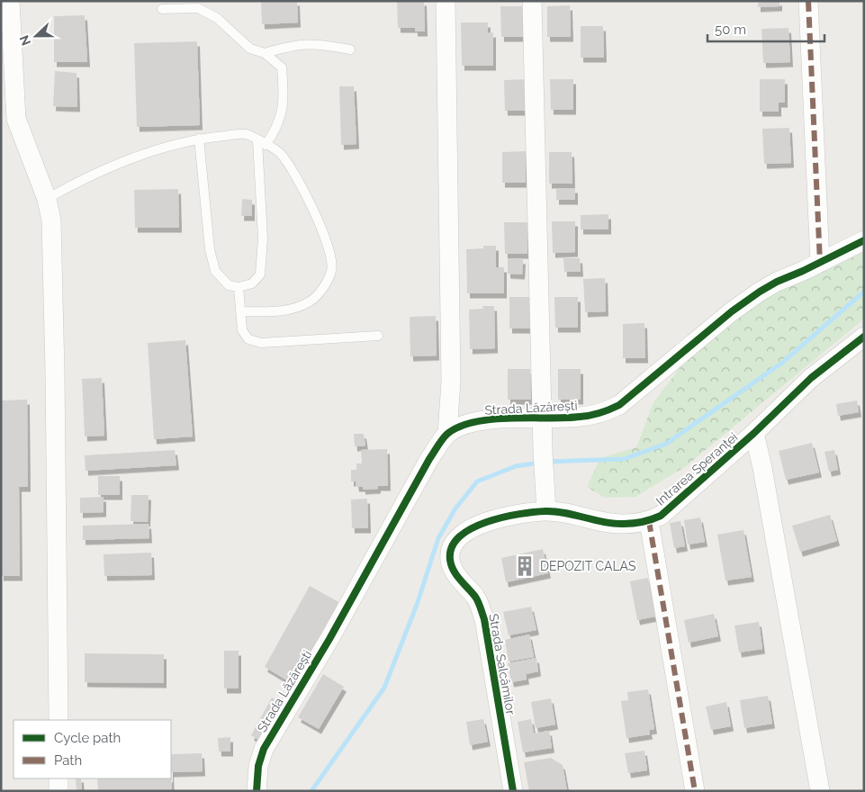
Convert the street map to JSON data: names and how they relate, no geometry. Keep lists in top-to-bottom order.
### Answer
{
  "streets": {
    "street": ["Strada Lăzărești", "Intrarea Speranței", "Strada Salcâmilor"]
  },
  "crossings": [
    ["Intrarea Speranței", "Strada Salcâmilor"]
  ],
  "places": {
    "building": ["DEPOZIT CALAS"]
  },
  "legend": ["Cycle path", "Path"],
  "scale_bar": "50 m",
  "north": "left"
}
